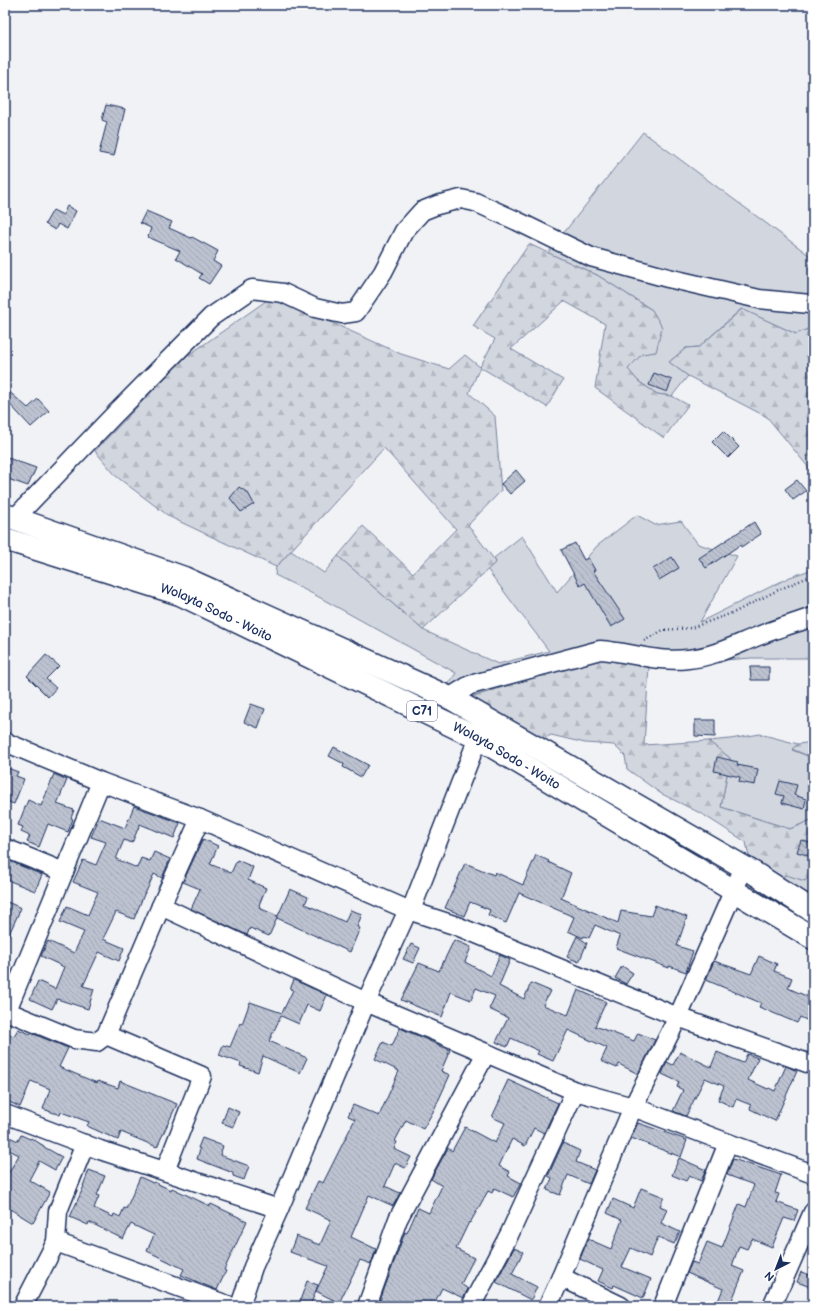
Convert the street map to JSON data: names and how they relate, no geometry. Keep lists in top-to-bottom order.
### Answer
{
  "streets": {
    "highway": ["Wolayta Sodo - Woito", "C71"]
  },
  "north": "bottom left"
}
